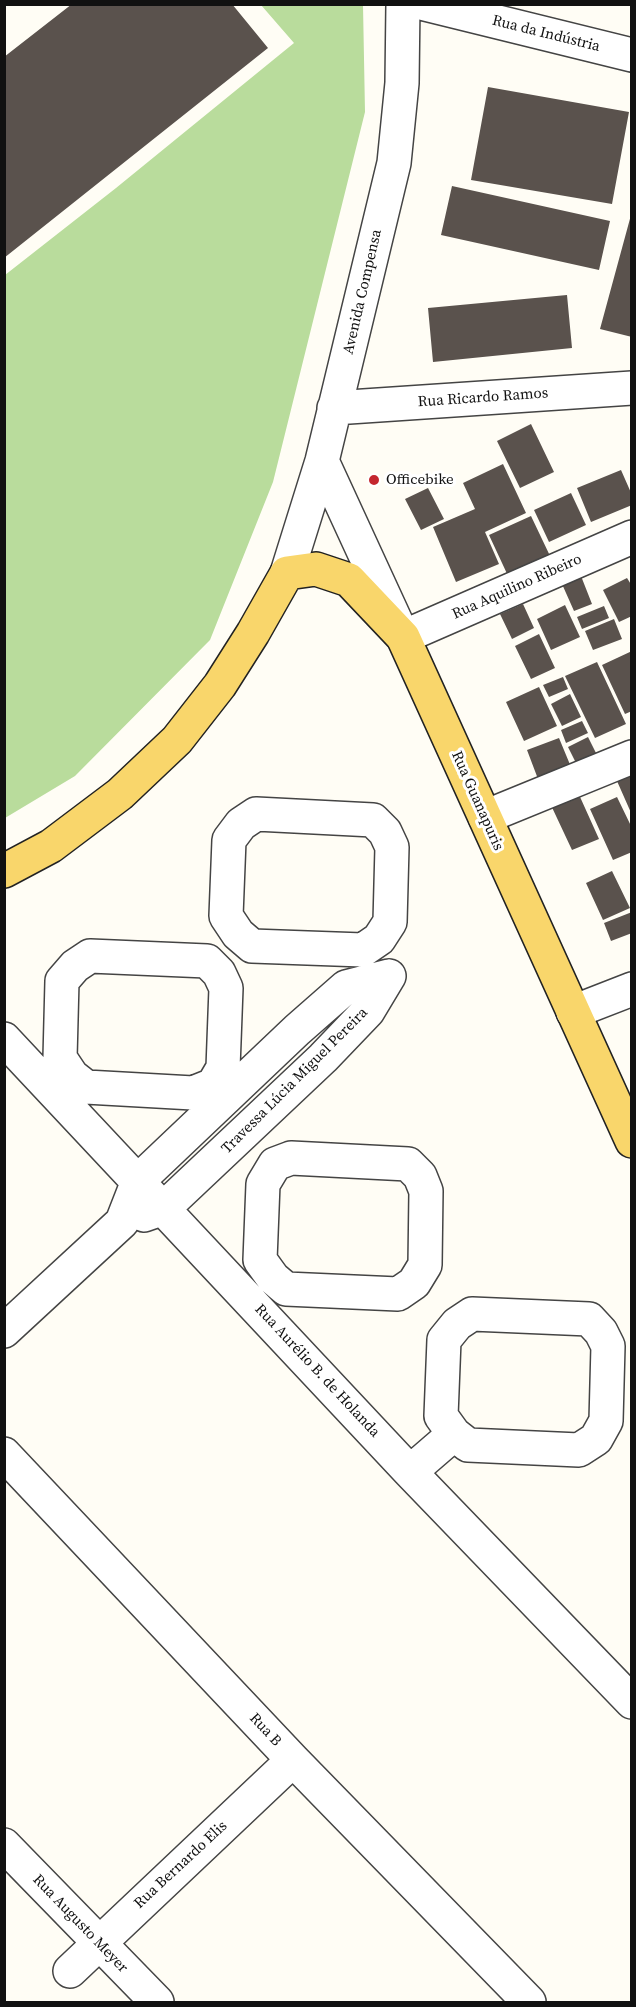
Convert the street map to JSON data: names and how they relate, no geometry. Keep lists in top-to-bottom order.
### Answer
{
  "streets": {
    "main road": ["Avenida Compensa", "Rua Guanapuris"],
    "street": [
      "Rua da Indústria",
      "Rua Ricardo Ramos",
      "Rua Aquilino Ribeiro",
      "Travessa Lúcia Miguel Pereira",
      "Rua Aurélio B. de Holanda",
      "Rua B",
      "Rua Bernardo Elis",
      "Rua Augusto Meyer"
    ]
  },
  "crossings": [
    ["Avenida Compensa", "Rua Ricardo Ramos"],
    ["Avenida Compensa", "Rua Guanapuris"],
    ["Rua Aquilino Ribeiro", "Rua Guanapuris"],
    ["Travessa Lúcia Miguel Pereira", "Rua Aurélio B. de Holanda"],
    ["Rua B", "Rua Bernardo Elis"],
    ["Rua Bernardo Elis", "Rua Augusto Meyer"]
  ],
  "places": ["Officebike"]
}
